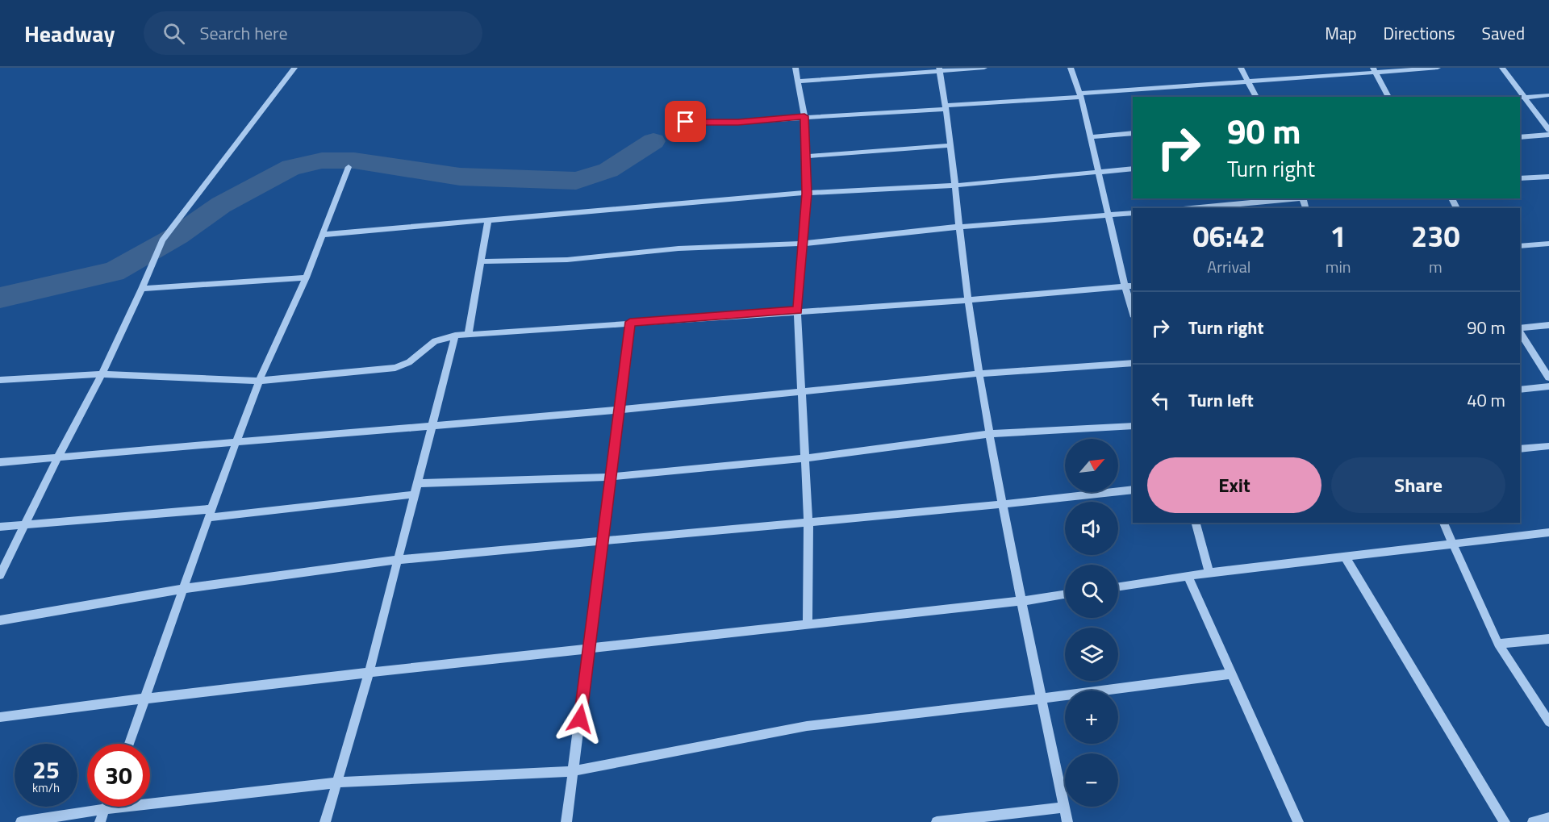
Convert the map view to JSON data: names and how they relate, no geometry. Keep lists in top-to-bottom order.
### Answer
{
  "north": "top right",
  "page": {
    "header": "Headway",
    "search": "Search here",
    "nav": ["Map", "Directions", "Saved"],
    "turn": ["90 m", "Turn right"],
    "eta": [
      "06:42",
      "Arrival",
      "1",
      "min",
      "230",
      "m"
    ],
    "list": [
      {
        "name": "Turn right",
        "value": "90 m"
      },
      {
        "name": "Turn left",
        "value": "40 m"
      }
    ],
    "map_buttons": ["+", "−"],
    "buttons": ["Exit", "Share"],
    "speed": "25 km/h",
    "limit": "30"
  }
}
